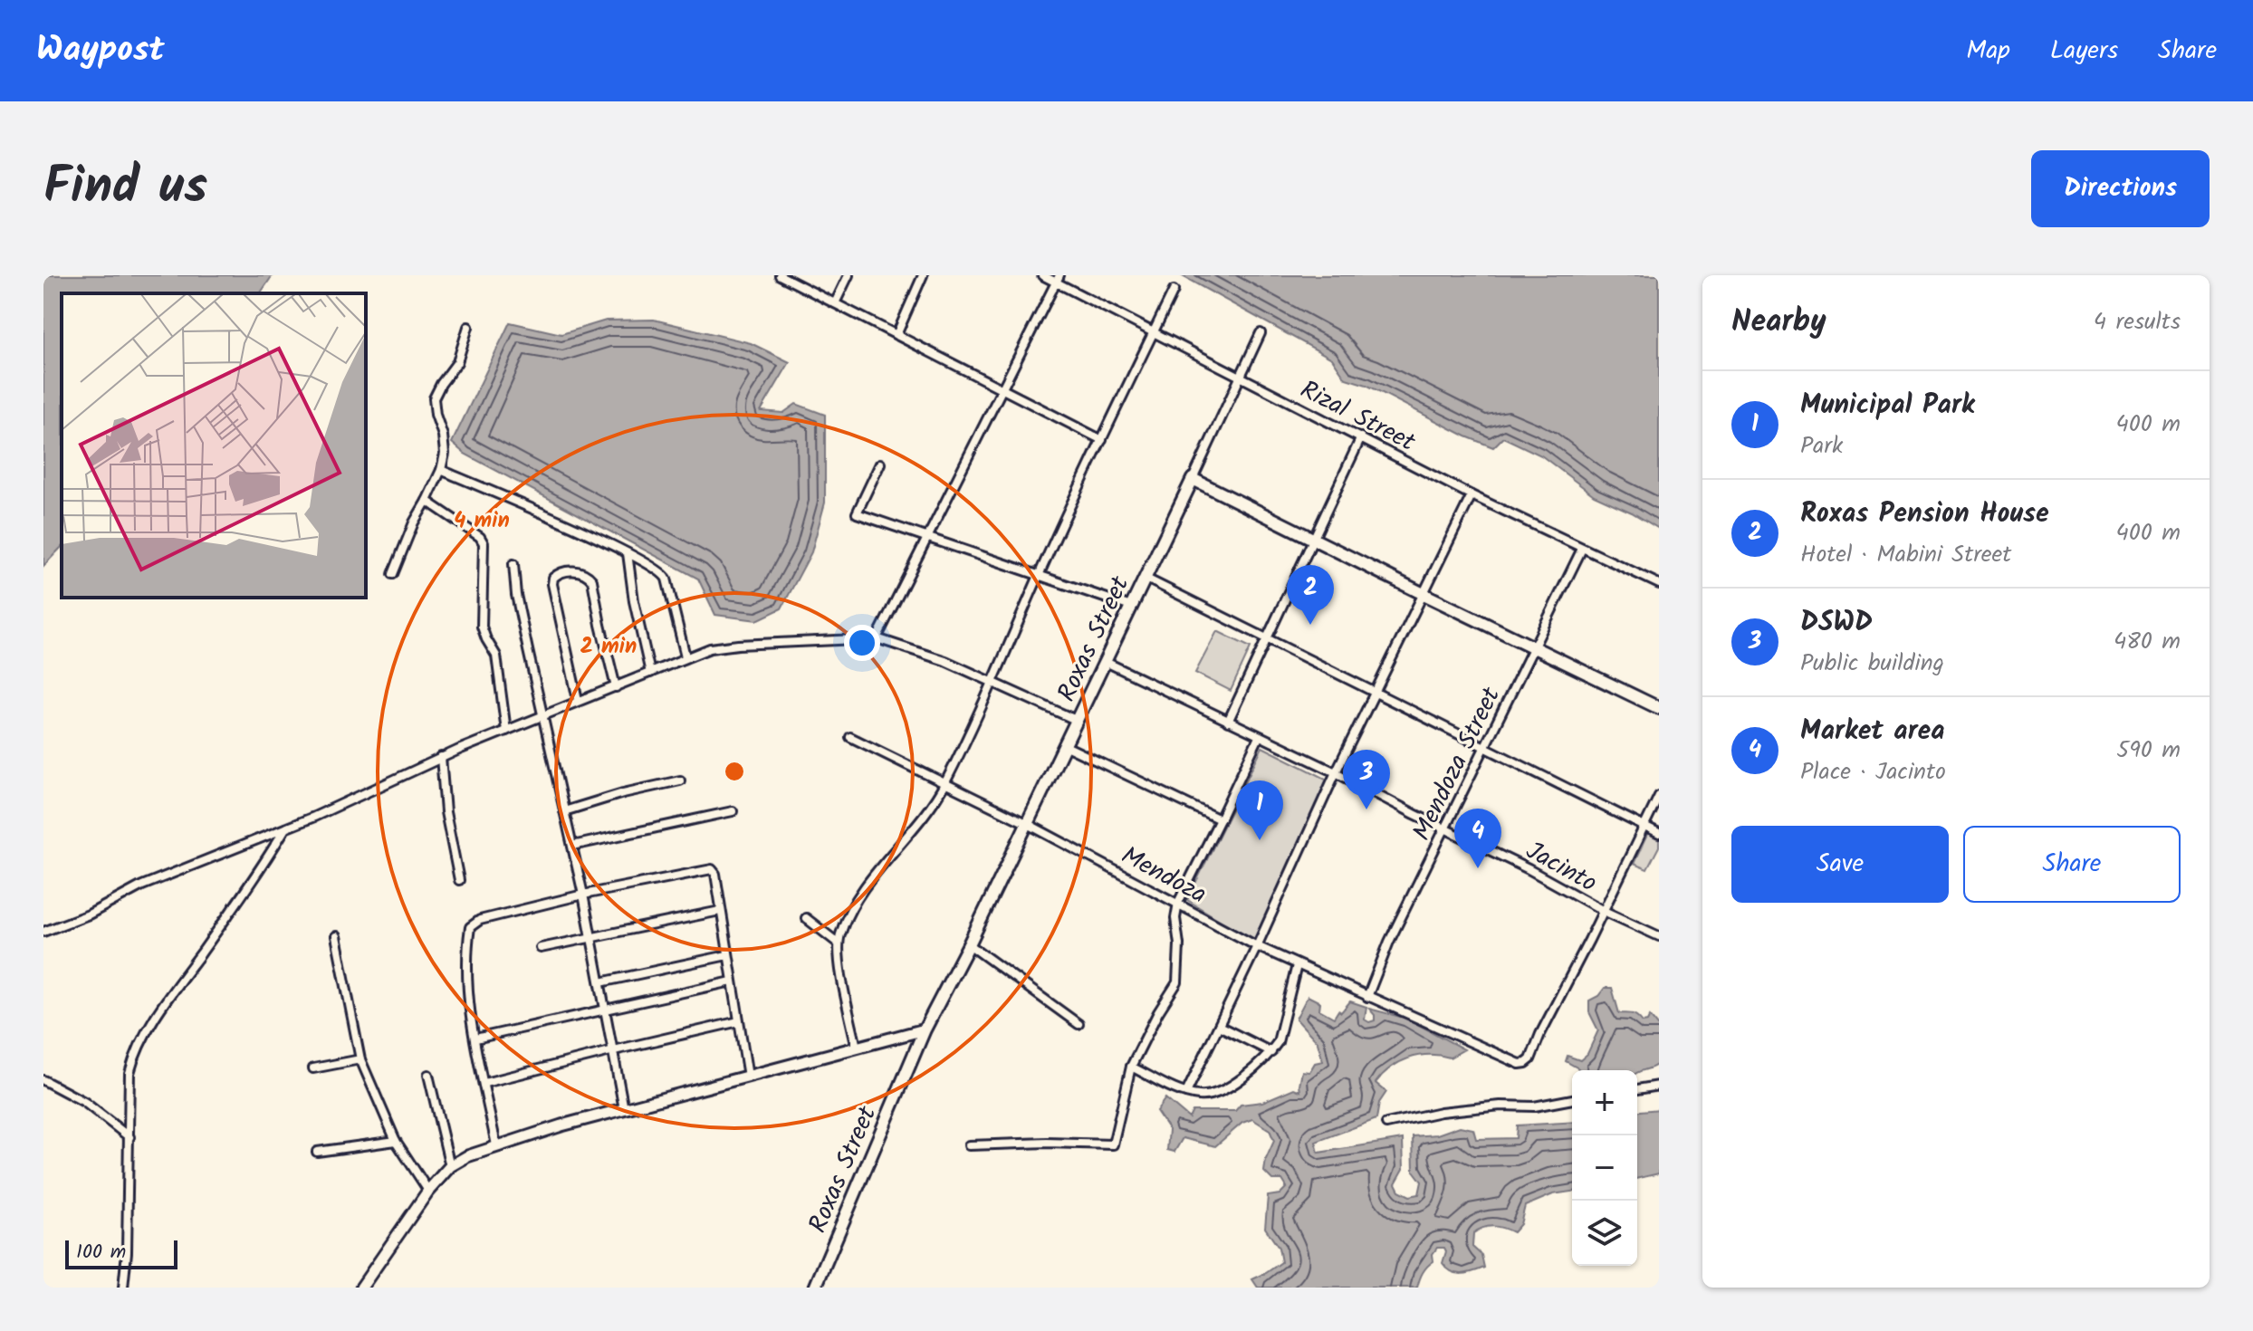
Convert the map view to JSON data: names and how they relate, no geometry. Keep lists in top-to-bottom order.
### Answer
{
  "streets": {
    "main road": ["Roxas Street"],
    "street": [
      "Rizal Street",
      "Mendoza Street",
      "Jacinto",
      "Mendoza"
    ]
  },
  "crossings": [
    ["Rizal Street", "Mendoza Street"],
    ["Roxas Street", "Jacinto"],
    ["Roxas Street", "Mendoza"],
    ["Mendoza Street", "Jacinto"],
    ["Mendoza Street", "Mendoza"],
    ["Jacinto", "Mendoza"]
  ],
  "scale_bar": "100 m",
  "page": {
    "header": "Waypost",
    "nav": ["Map", "Layers", "Share"],
    "title": "Find us",
    "buttons": [
      "Directions",
      ["Save", "Share"]
    ],
    "heading": ["Nearby", "4 results"],
    "list": [
      {
        "mark": "1",
        "name": "Municipal Park",
        "note": "Park",
        "value": "400 m"
      },
      {
        "mark": "2",
        "name": "Roxas Pension House",
        "note": "Hotel · Mabini Street",
        "value": "400 m"
      },
      {
        "mark": "3",
        "name": "DSWD",
        "note": "Public building",
        "value": "480 m"
      },
      {
        "mark": "4",
        "name": "Market area",
        "note": "Place · Jacinto",
        "value": "590 m"
      }
    ],
    "pins": [
      "2",
      "3",
      "1",
      "4"
    ],
    "map_buttons": ["+", "−"],
    "scale": "100 m"
  },
  "rings": ["4 min", "2 min"]
}
